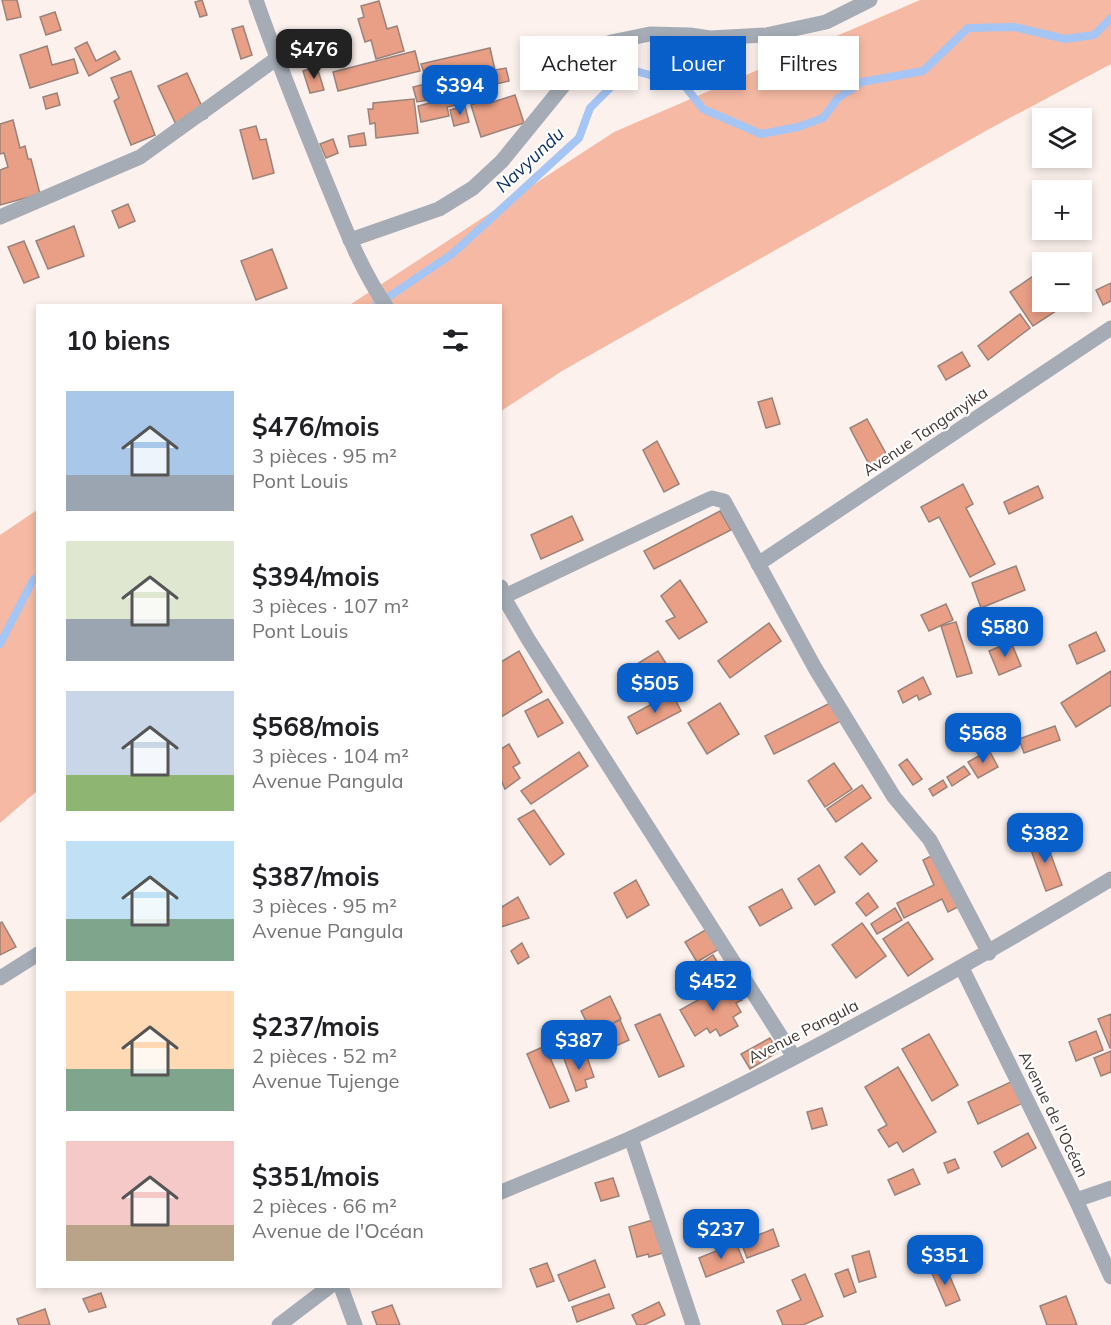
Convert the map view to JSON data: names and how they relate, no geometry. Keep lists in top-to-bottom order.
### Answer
{
  "streets": {
    "street": ["Avenue Tanganyika", "Avenue Pangula", "Avenue de l'Océan"]
  },
  "crossings": [
    ["Avenue Pangula", "Avenue de l'Océan"]
  ],
  "water": ["Navyundu"],
  "page": {
    "price": [
      "$476",
      "$394",
      "$580",
      "$505",
      "$568",
      "$382",
      "$452",
      "$387",
      "$237",
      "$351"
    ],
    "chip": ["Acheter", "Louer", "Filtres"],
    "map_buttons": ["+", "−"],
    "heading": "10 biens",
    "list": [
      {
        "name": "$476/mois",
        "note": "3 pièces · 95 m² · Pont Louis"
      },
      {
        "name": "$394/mois",
        "note": "3 pièces · 107 m² · Pont Louis"
      },
      {
        "name": "$568/mois",
        "note": "3 pièces · 104 m² · Avenue Pangula"
      },
      {
        "name": "$387/mois",
        "note": "3 pièces · 95 m² · Avenue Pangula"
      },
      {
        "name": "$237/mois",
        "note": "2 pièces · 52 m² · Avenue Tujenge"
      },
      {
        "name": "$351/mois",
        "note": "2 pièces · 66 m² · Avenue de l'Océan"
      }
    ]
  }
}
